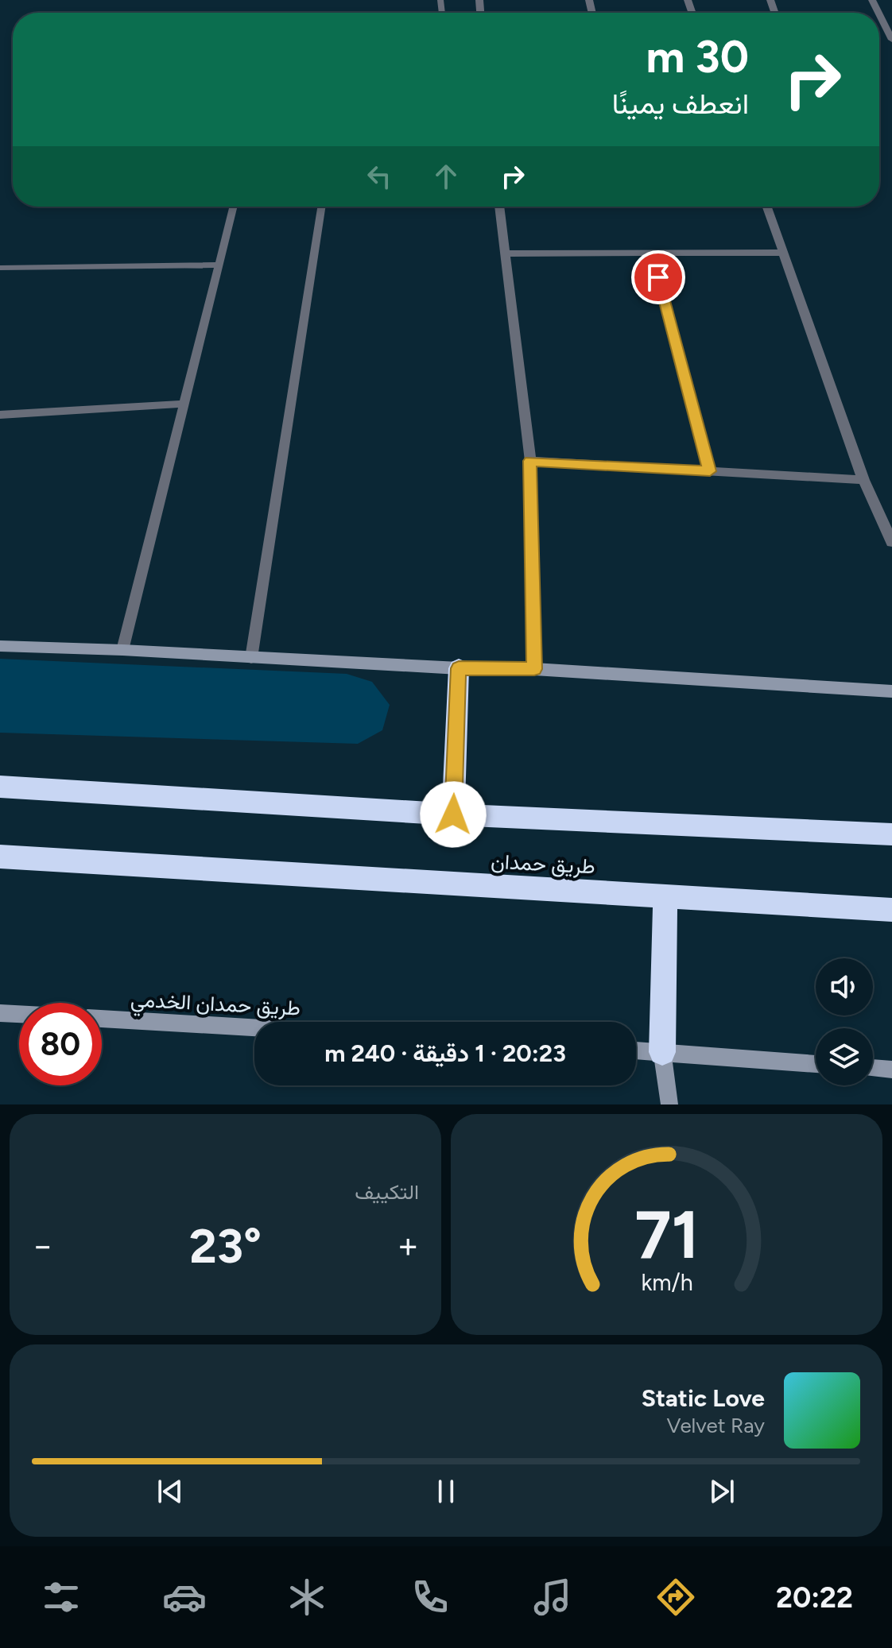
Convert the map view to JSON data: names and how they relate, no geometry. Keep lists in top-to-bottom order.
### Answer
{
  "streets": {
    "highway": ["طريق حمدان"],
    "main road": ["طريق حمدان الخدمي"]
  },
  "page": {
    "turn": ["30 m", "انعطف يمينًا"],
    "limit": "80",
    "trip": "20:23 · 1 دقيقة · 240 m",
    "tile": "التكييف",
    "heat": ["−", "23°", "+"],
    "song": ["Static Love", "Velvet Ray"],
    "tabs": "20:22",
    "gauge": ["71", "km/h"]
  }
}
